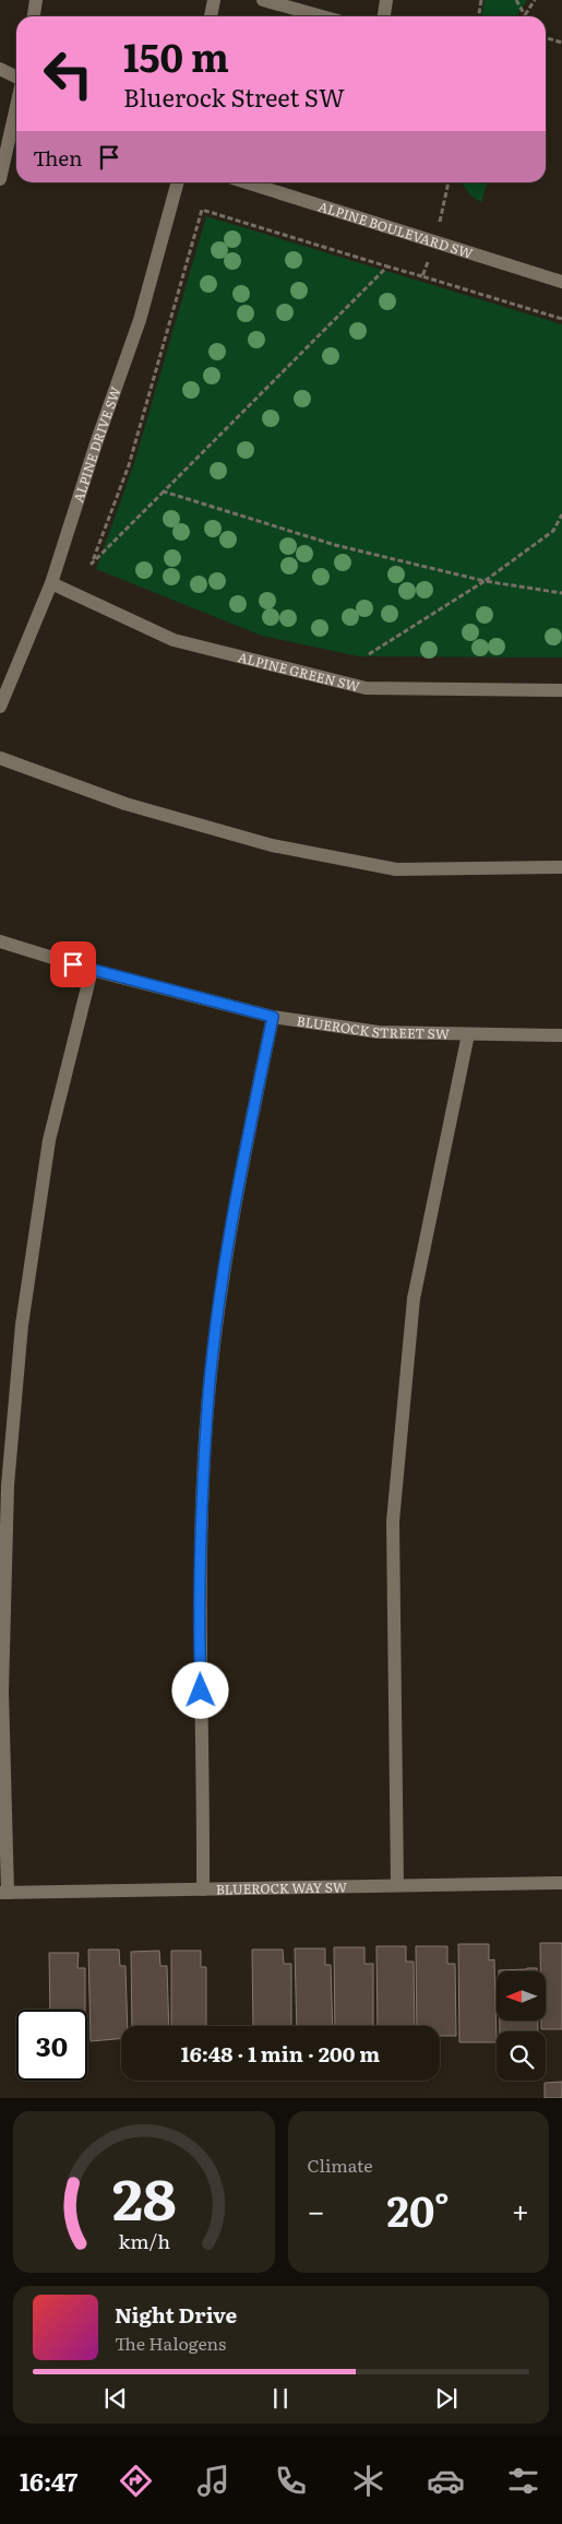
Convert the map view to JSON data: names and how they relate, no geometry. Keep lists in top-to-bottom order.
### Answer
{
  "streets": {
    "street": [
      "ALPINE BOULEVARD SW",
      "ALPINE DRIVE SW",
      "ALPINE GREEN SW",
      "BLUEROCK STREET SW",
      "BLUEROCK WAY SW"
    ]
  },
  "crossings": [
    ["ALPINE DRIVE SW", "ALPINE GREEN SW"]
  ],
  "north": "left",
  "page": {
    "turn": ["150 m", "Bluerock Street SW"],
    "then": "Then",
    "limit": "30",
    "trip": "16:48 · 1 min · 200 m",
    "tile": "Climate",
    "heat": ["−", "20°", "+"],
    "song": ["Night Drive", "The Halogens"],
    "tabs": "16:47",
    "gauge": ["28", "km/h"]
  }
}
